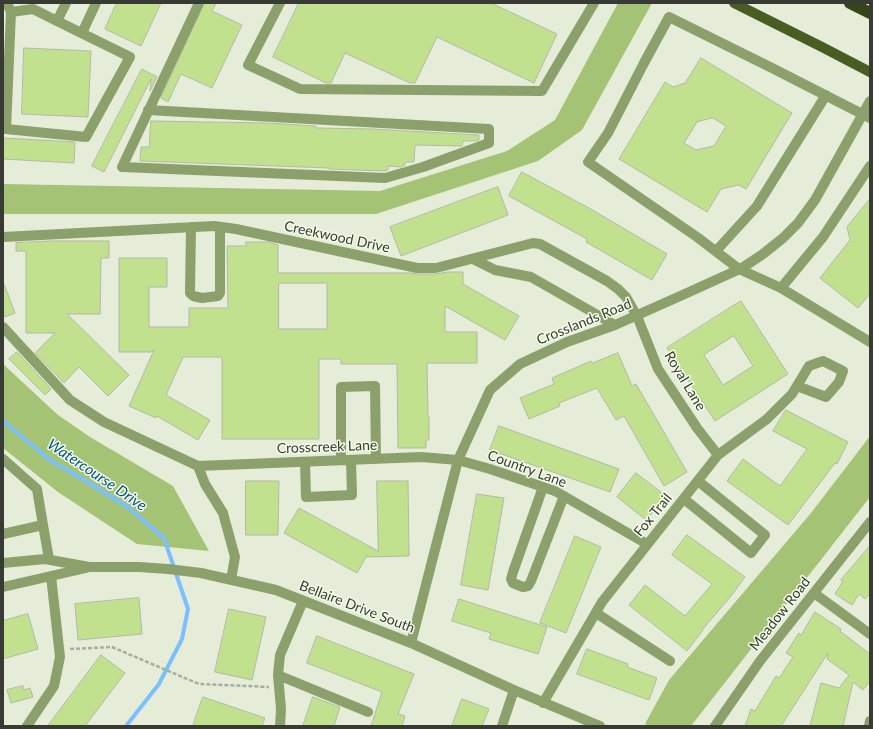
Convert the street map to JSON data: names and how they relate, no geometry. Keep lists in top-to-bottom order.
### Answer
{
  "streets": {
    "street": [
      "Creekwood Drive",
      "Crosslands Road",
      "Royal Lane",
      "Crosscreek Lane",
      "Country Lane",
      "Fox Trail",
      "Bellaire Drive South",
      "Meadow Road"
    ]
  },
  "crossings": [
    ["Creekwood Drive", "Crosslands Road"],
    ["Creekwood Drive", "Royal Lane"],
    ["Crosslands Road", "Royal Lane"],
    ["Crosslands Road", "Crosscreek Lane"],
    ["Crosslands Road", "Country Lane"],
    ["Crosslands Road", "Bellaire Drive South"],
    ["Royal Lane", "Fox Trail"],
    ["Crosscreek Lane", "Country Lane"],
    ["Country Lane", "Fox Trail"],
    ["Fox Trail", "Bellaire Drive South"]
  ],
  "water": ["Watercourse Drive"]
}
